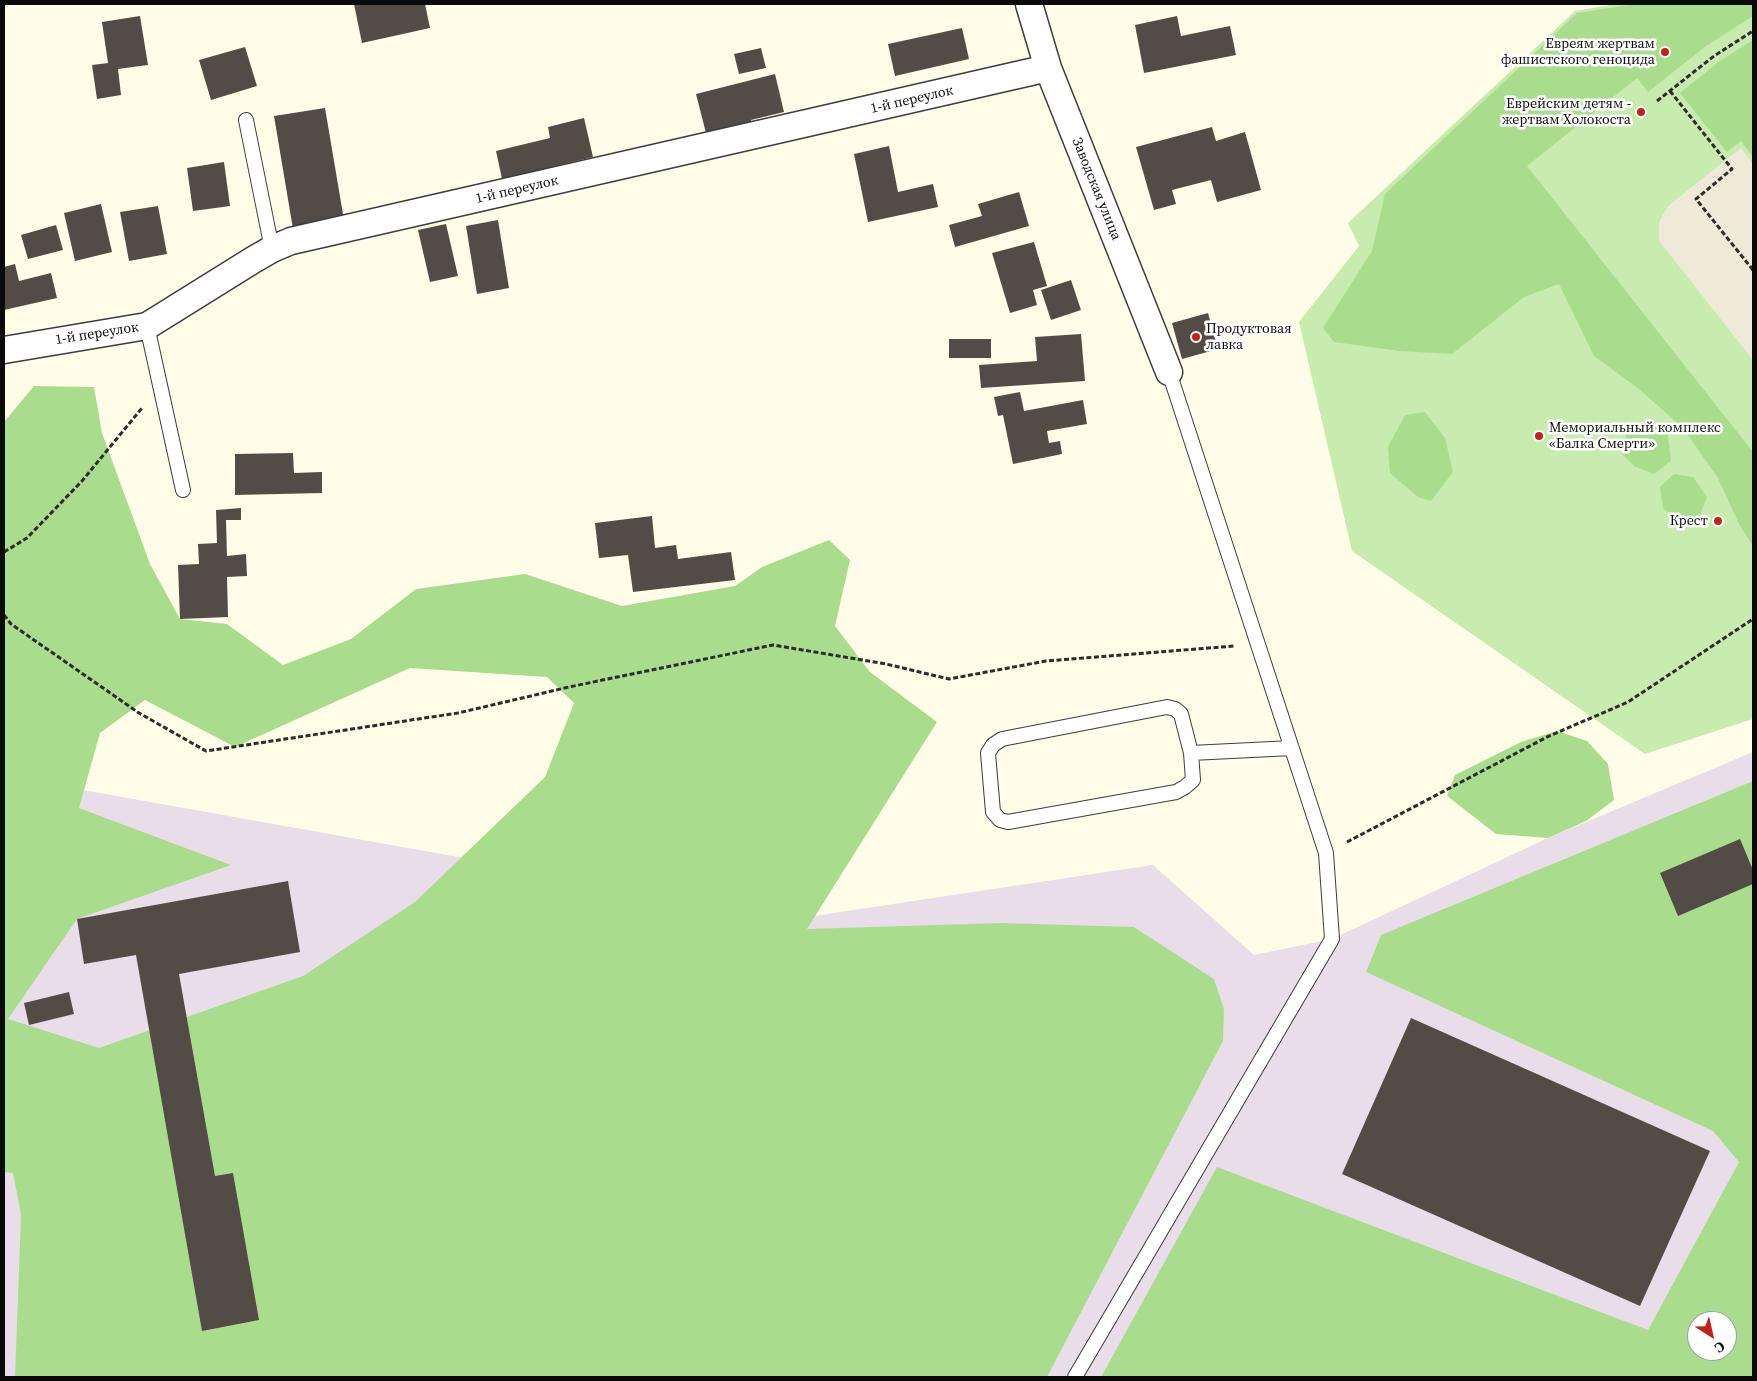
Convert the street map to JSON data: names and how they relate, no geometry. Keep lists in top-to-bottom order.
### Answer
{
  "streets": {
    "street": ["1-й переулок", "Заводская улица"]
  },
  "crossings": [
    ["1-й переулок", "Заводская улица"]
  ],
  "places": [
    "Евреям жертвам фашистского геноцида",
    "Еврейским детям - жертвам Холокоста",
    "Продуктовая лавка",
    "Мемориальный комплекс «Балка Смерти»",
    "Крест"
  ],
  "north": "bottom right"
}
